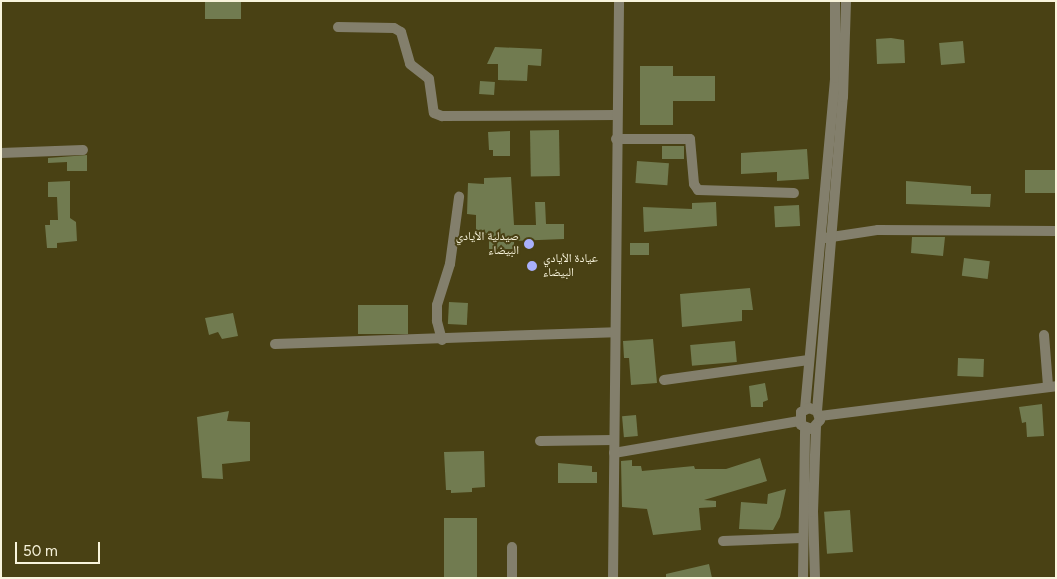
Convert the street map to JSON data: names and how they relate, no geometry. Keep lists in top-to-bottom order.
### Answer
{
  "places": ["صيدلية الأيادي البيضاء", "عيادة الأيادي البيضاء"],
  "scale_bar": "50 m"
}
